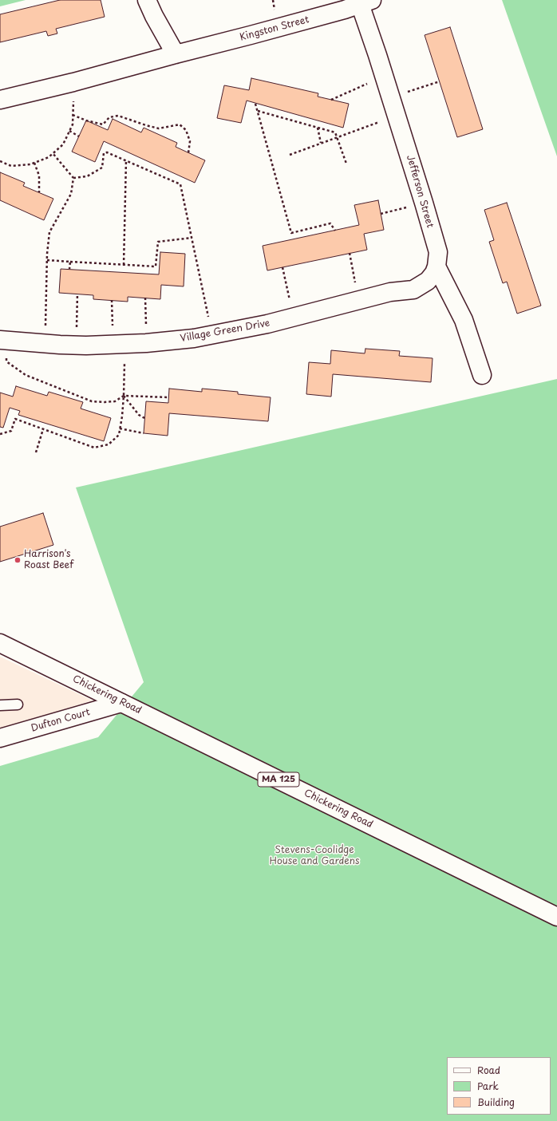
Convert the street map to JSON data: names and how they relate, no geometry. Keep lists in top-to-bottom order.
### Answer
{
  "streets": {
    "street": [
      "Kingston Street",
      "Jefferson Street",
      "Village Green Drive",
      "Chickering Road",
      "Dufton Court",
      "MA 125"
    ]
  },
  "crossings": [
    ["Kingston Street", "Jefferson Street"],
    ["Jefferson Street", "Village Green Drive"],
    ["Chickering Road", "Dufton Court"]
  ],
  "parks": ["Stevens-Coolidge House and Gardens"],
  "places": ["Harrison's Roast Beef"],
  "legend": ["Road", "Park", "Building"]
}
